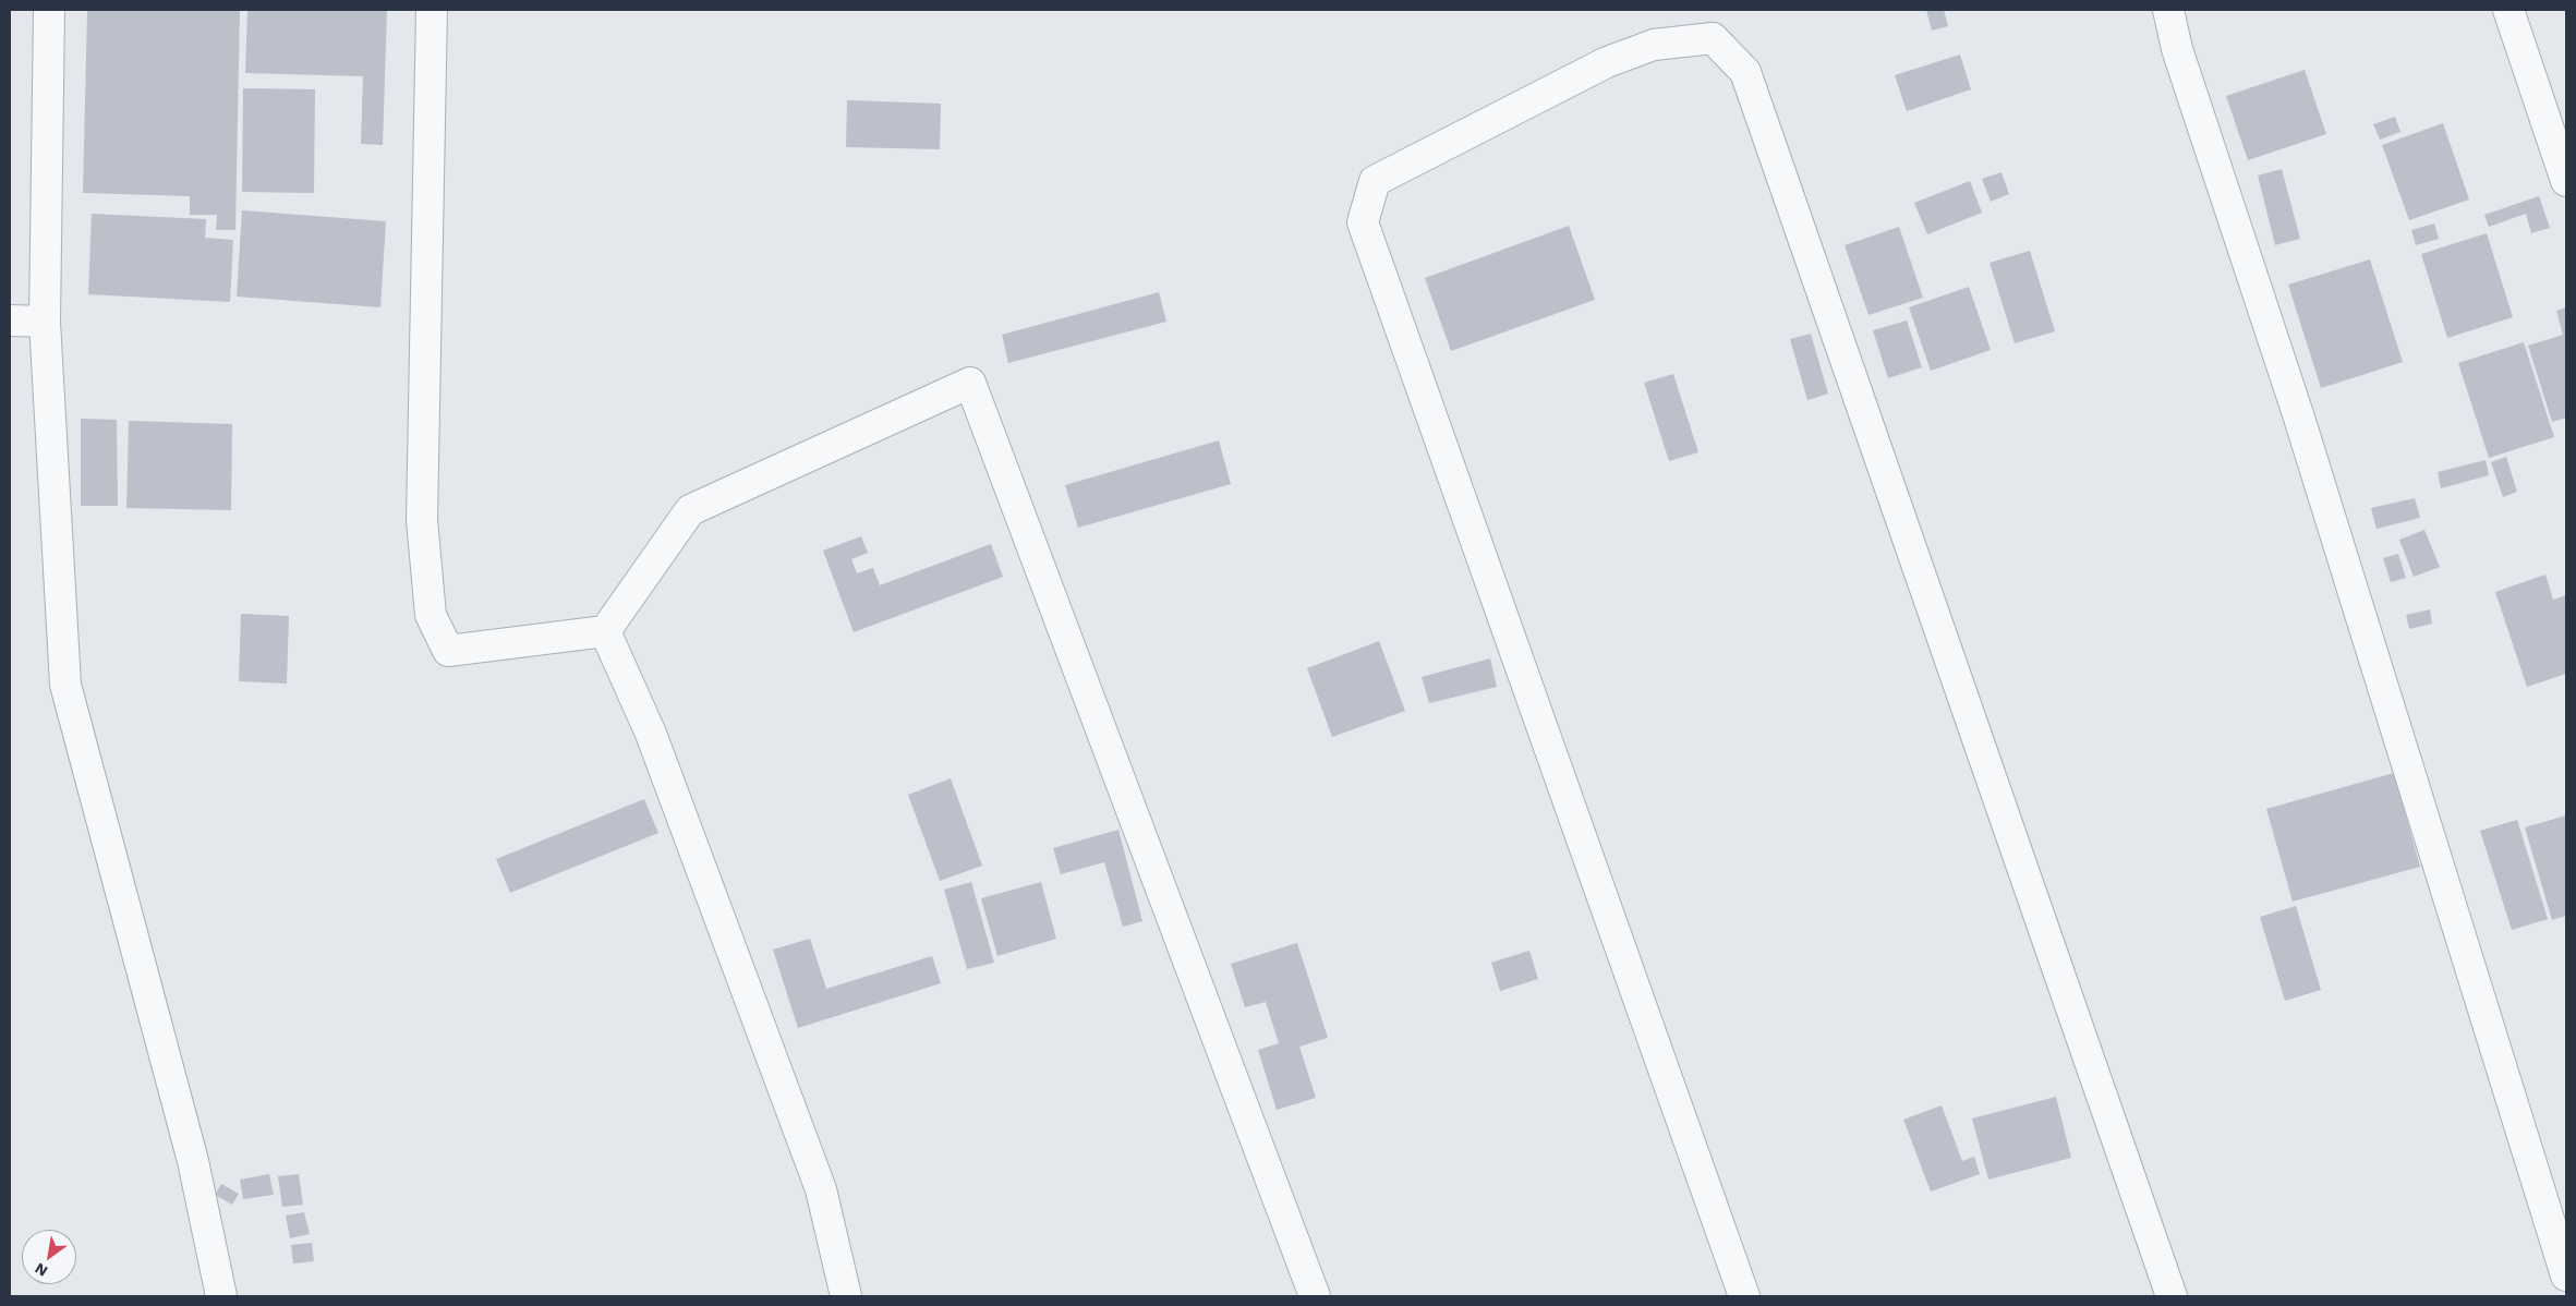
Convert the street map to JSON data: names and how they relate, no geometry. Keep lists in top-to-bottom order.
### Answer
{
  "north": "bottom left"
}
